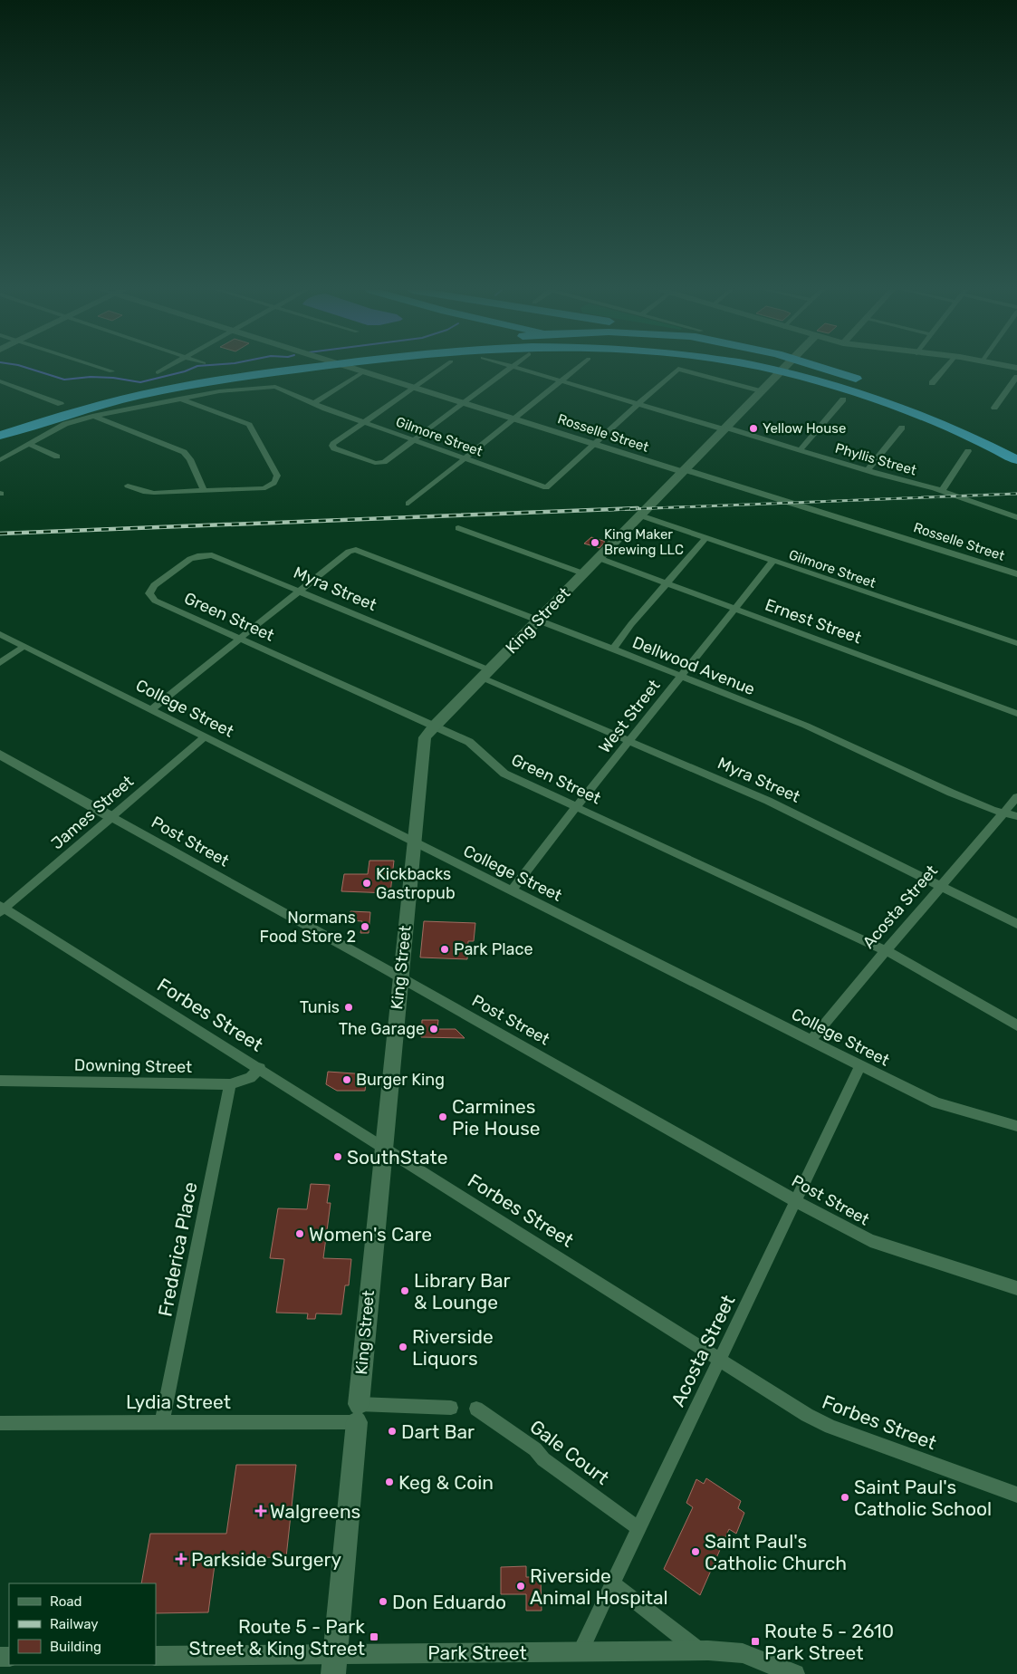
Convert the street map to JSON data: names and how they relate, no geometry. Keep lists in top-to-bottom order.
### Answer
{
  "streets": {
    "main road": ["King Street"],
    "street": [
      "Rosselle Street",
      "Gilmore Street",
      "Phyllis Street",
      "Myra Street",
      "Green Street",
      "Ernest Street",
      "Dellwood Avenue",
      "College Street",
      "West Street",
      "James Street",
      "Post Street",
      "Acosta Street",
      "Forbes Street",
      "Downing Street",
      "Frederica Place",
      "Lydia Street",
      "Gale Court",
      "Park Street"
    ]
  },
  "crossings": [
    ["Rosselle Street", "Gilmore Street"],
    ["Rosselle Street", "King Street"],
    ["Gilmore Street", "King Street"],
    ["Gilmore Street", "West Street"],
    ["Phyllis Street", "King Street"],
    ["Myra Street", "Green Street"],
    ["Myra Street", "King Street"],
    ["Myra Street", "Dellwood Avenue"],
    ["Myra Street", "West Street"],
    ["Myra Street", "Acosta Street"],
    ["Green Street", "King Street"],
    ["Green Street", "West Street"],
    ["Green Street", "Acosta Street"],
    ["King Street", "Ernest Street"],
    ["King Street", "Dellwood Avenue"],
    ["King Street", "College Street"],
    ["King Street", "Post Street"],
    ["King Street", "Forbes Street"],
    ["King Street", "Lydia Street"],
    ["King Street", "Park Street"],
    ["Ernest Street", "West Street"],
    ["Dellwood Avenue", "West Street"],
    ["Dellwood Avenue", "Acosta Street"],
    ["College Street", "West Street"],
    ["College Street", "James Street"],
    ["College Street", "Acosta Street"],
    ["James Street", "Post Street"],
    ["James Street", "Forbes Street"],
    ["Post Street", "Acosta Street"],
    ["Acosta Street", "Forbes Street"],
    ["Acosta Street", "Gale Court"],
    ["Acosta Street", "Park Street"],
    ["Forbes Street", "Downing Street"],
    ["Downing Street", "Frederica Place"],
    ["Frederica Place", "Lydia Street"]
  ],
  "places": {
    "other": [
      "Yellow House",
      "King Maker Brewing LLC",
      "Kickbacks Gastropub",
      "Normans Food Store 2",
      "Park Place",
      "Tunis",
      "The Garage",
      "Burger King",
      "Carmines Pie House",
      "SouthState",
      "Women's Care",
      "Library Bar & Lounge",
      "Riverside Liquors",
      "Dart Bar",
      "Keg & Coin",
      "Saint Paul's Catholic School",
      "Saint Paul's Catholic Church",
      "Riverside Animal Hospital",
      "Don Eduardo"
    ],
    "health": ["Walgreens", "Parkside Surgery"],
    "transit": ["Route 5 - Park Street & King Street", "Route 5 - 2610 Park Street"]
  },
  "legend": ["Road", "Railway", "Building"]
}
